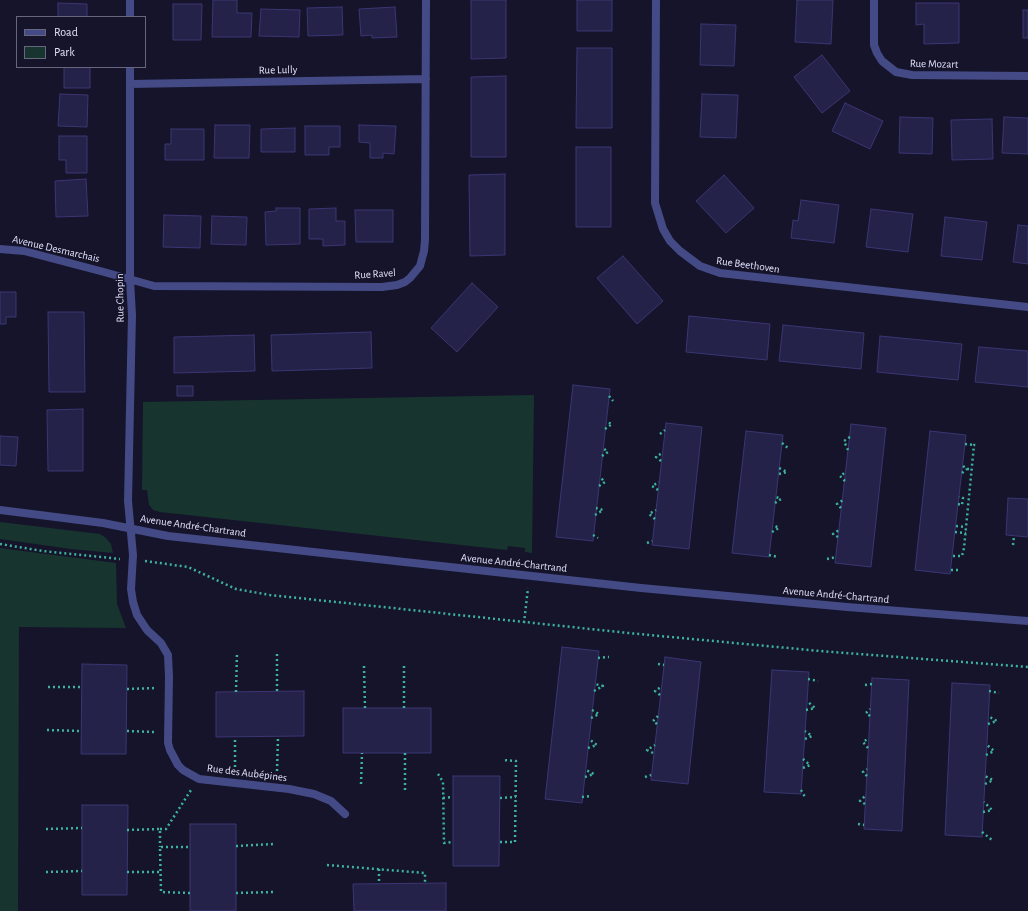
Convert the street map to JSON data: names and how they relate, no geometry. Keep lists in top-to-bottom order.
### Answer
{
  "streets": {
    "street": [
      "Rue Mozart",
      "Rue Lully",
      "Avenue Desmarchais",
      "Rue Beethoven",
      "Rue Ravel",
      "Rue Chopin",
      "Avenue André-Chartrand",
      "Rue des Aubépines"
    ]
  },
  "crossings": [
    ["Rue Lully", "Rue Ravel"],
    ["Rue Lully", "Rue Chopin"],
    ["Avenue Desmarchais", "Rue Ravel"],
    ["Avenue Desmarchais", "Rue Chopin"],
    ["Rue Ravel", "Rue Chopin"],
    ["Rue Chopin", "Avenue André-Chartrand"],
    ["Rue Chopin", "Rue des Aubépines"],
    ["Avenue André-Chartrand", "Rue des Aubépines"]
  ],
  "legend": ["Road", "Park"]
}
